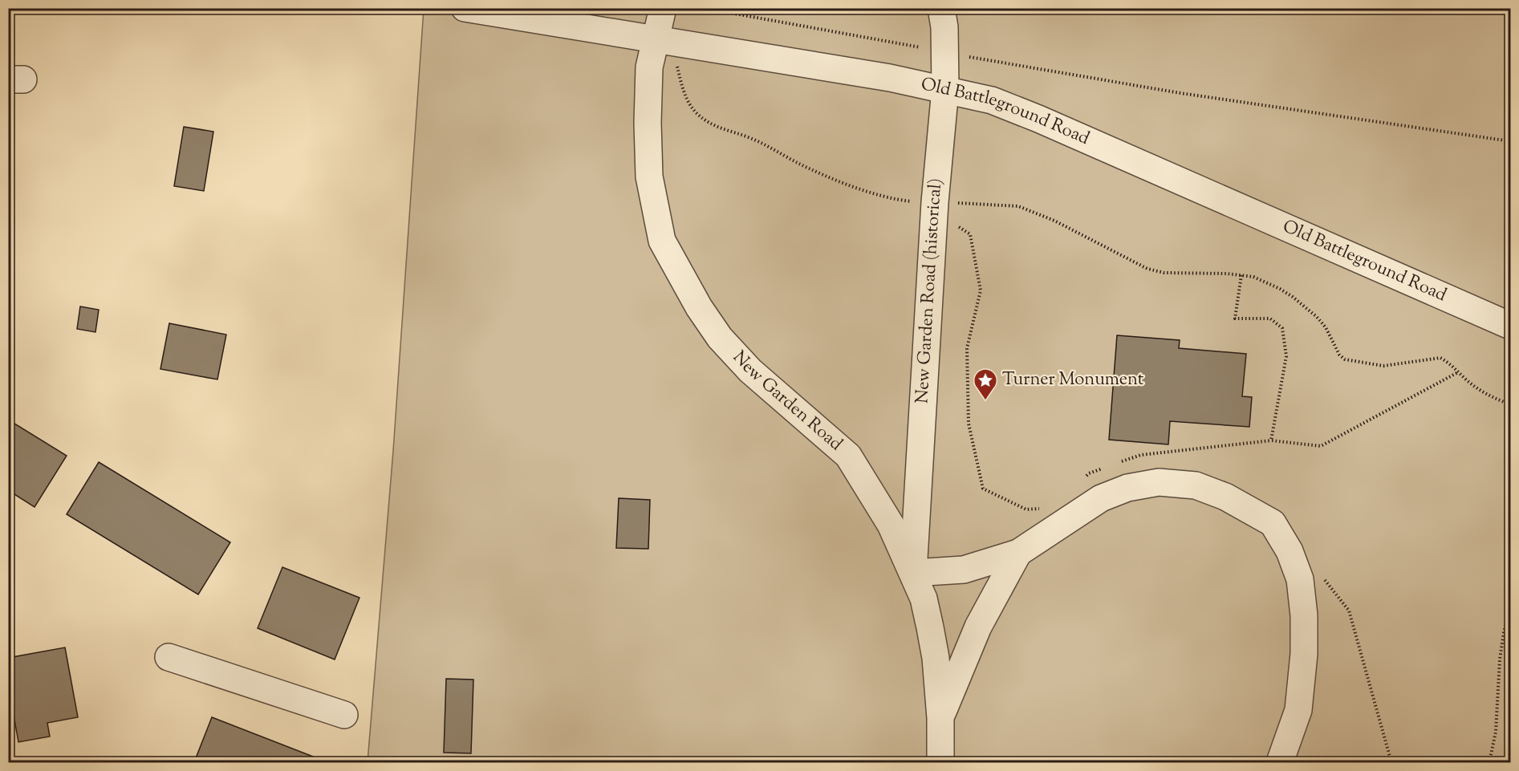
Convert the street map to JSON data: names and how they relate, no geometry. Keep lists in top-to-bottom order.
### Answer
{
  "streets": {
    "street": ["Old Battleground Road", "New Garden Road (historical)", "New Garden Road"]
  },
  "crossings": [
    ["Old Battleground Road", "New Garden Road (historical)"],
    ["Old Battleground Road", "New Garden Road"],
    ["New Garden Road (historical)", "New Garden Road"]
  ],
  "places": {
    "place": ["Turner Monument"]
  }
}
